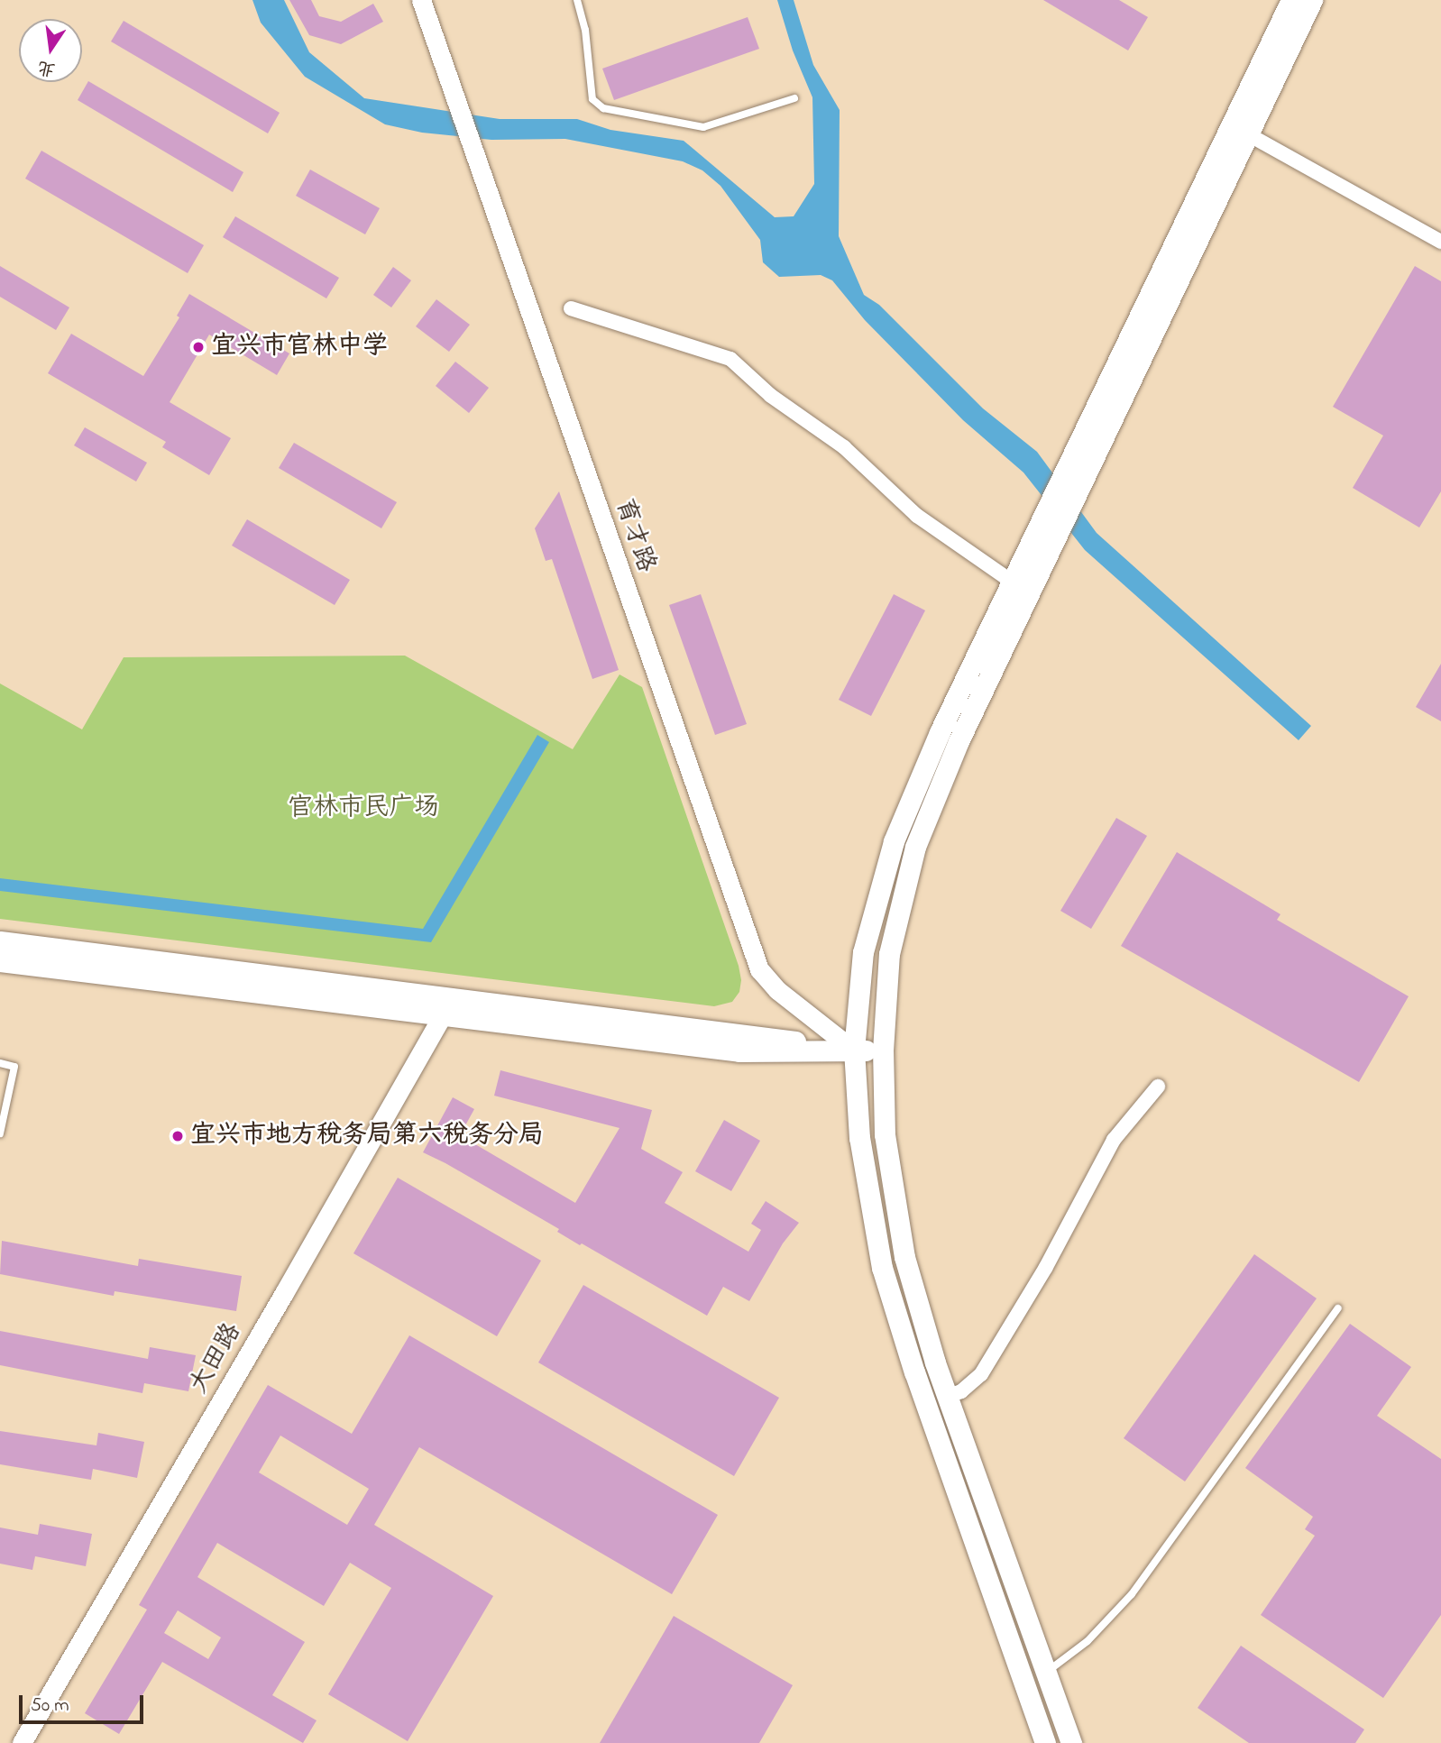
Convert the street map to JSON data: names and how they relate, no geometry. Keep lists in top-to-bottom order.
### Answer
{
  "streets": {
    "street": ["育才路", "大田路"]
  },
  "parks": ["官林市民广场"],
  "places": ["宜兴市官林中学", "宜兴市地方税务局第六税务分局"],
  "scale_bar": "50 m",
  "north": "bottom"
}
